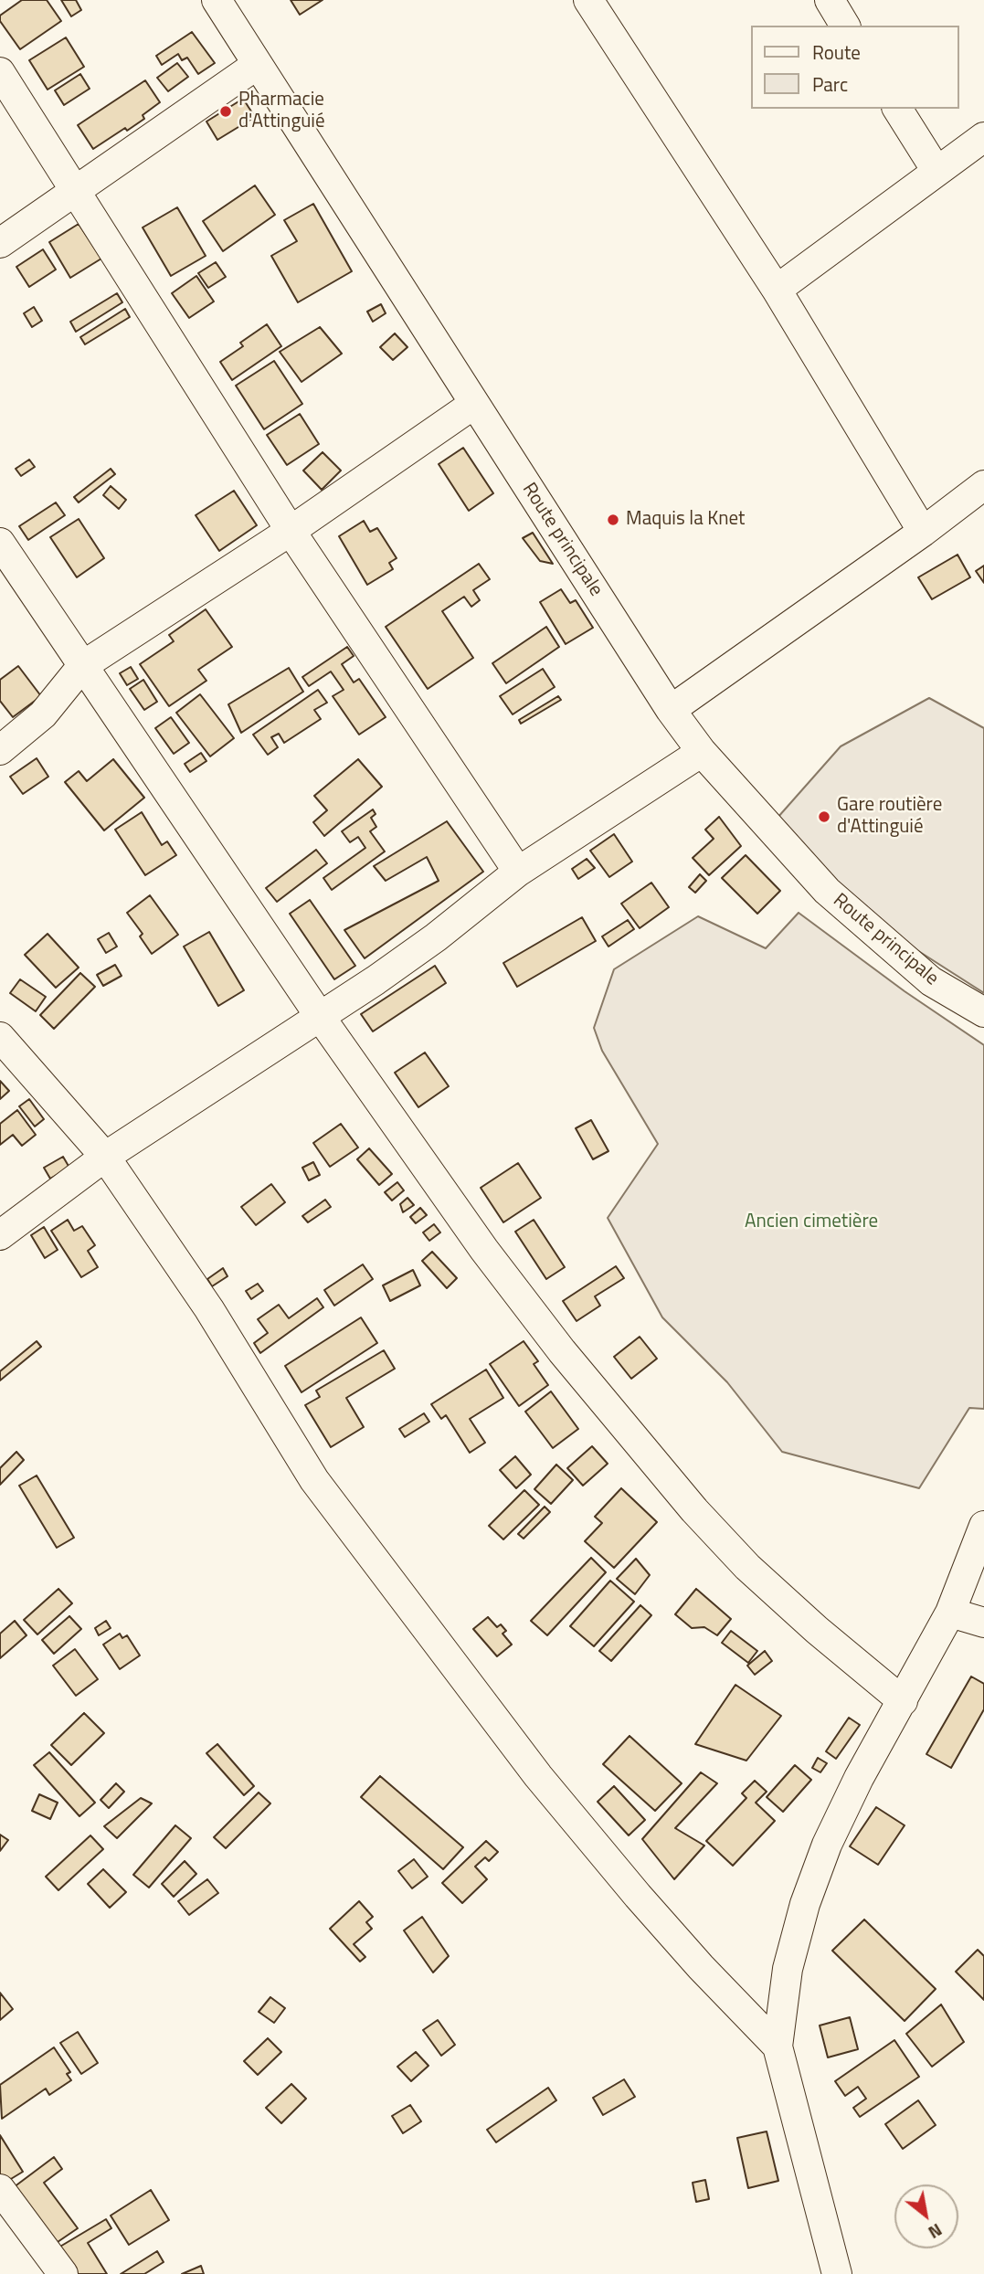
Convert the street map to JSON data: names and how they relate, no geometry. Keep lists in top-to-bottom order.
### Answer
{
  "streets": {
    "street": ["Route principale"]
  },
  "parks": ["Ancien cimetière"],
  "places": ["Pharmacie d'Attinguié", "Maquis la Knet", "Gare routière d'Attinguié"],
  "legend": ["Route", "Parc"],
  "north": "bottom right"
}
